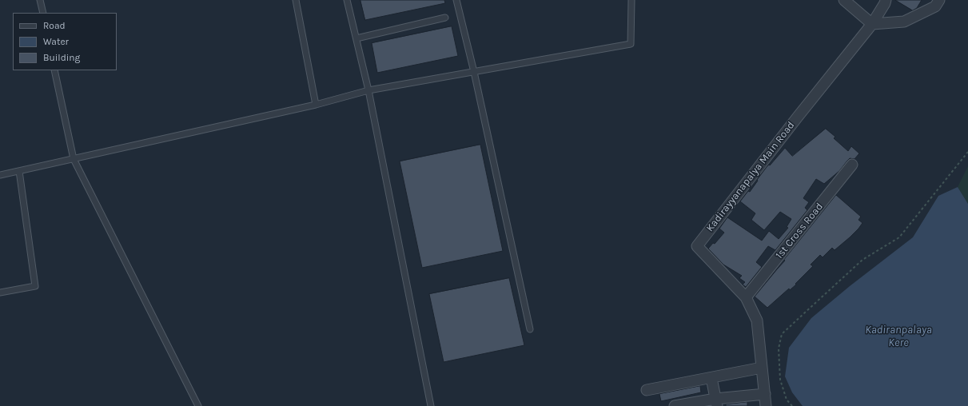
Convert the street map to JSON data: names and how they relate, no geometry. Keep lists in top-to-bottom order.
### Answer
{
  "streets": {
    "street": ["Kadirayyanapalya Main Road", "1st Cross Road"]
  },
  "crossings": [
    ["Kadirayyanapalya Main Road", "1st Cross Road"]
  ],
  "water": ["Kadiranpalaya Kere"],
  "legend": ["Road", "Water", "Building"]
}
